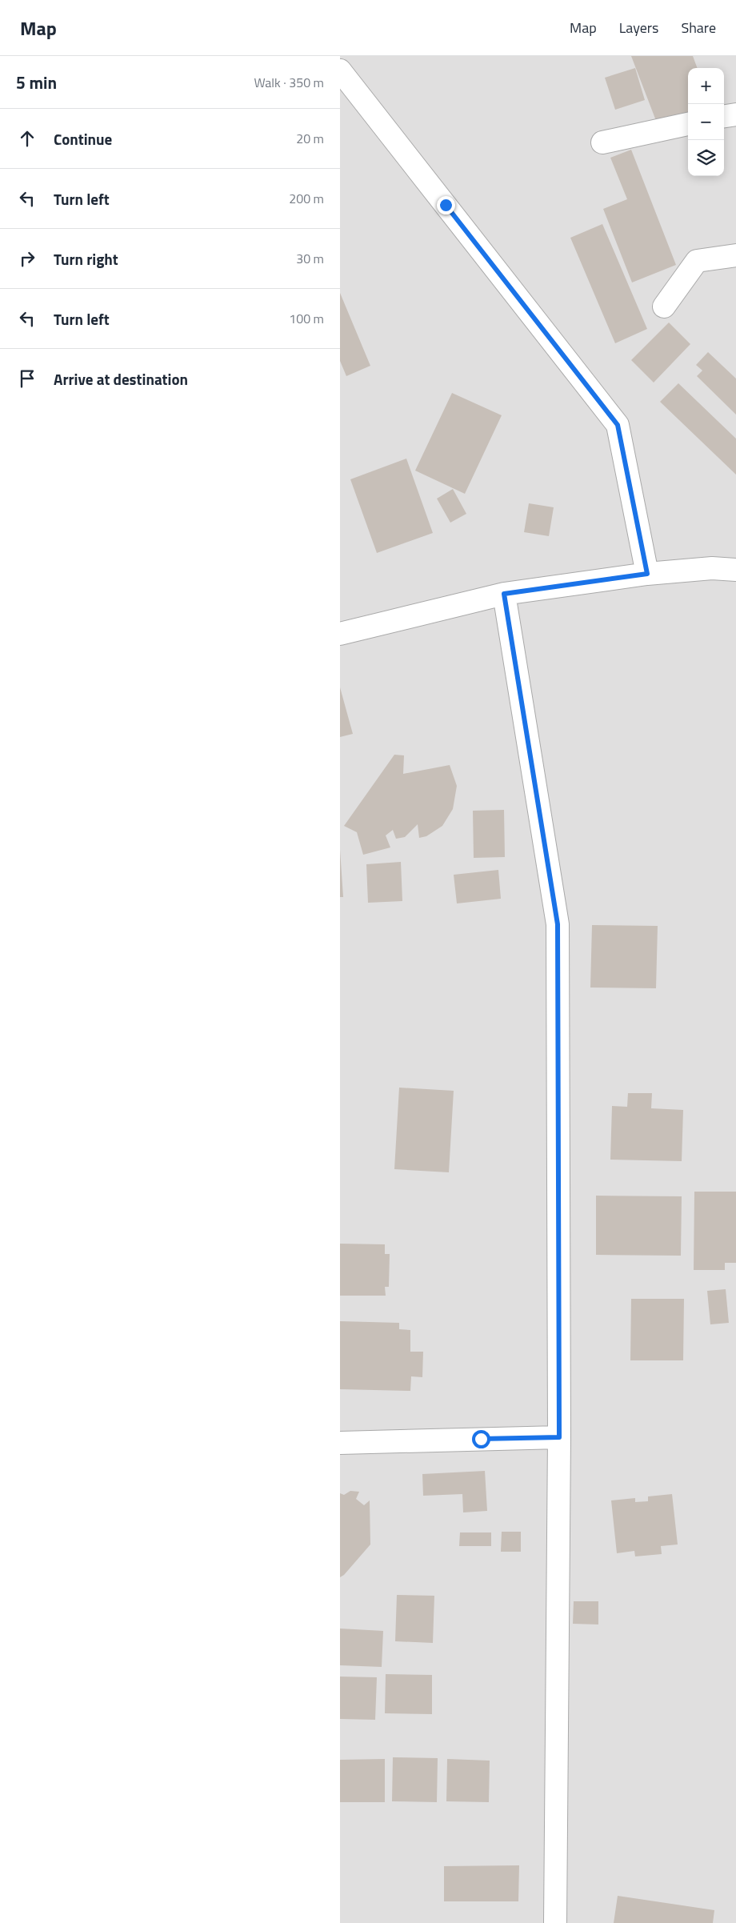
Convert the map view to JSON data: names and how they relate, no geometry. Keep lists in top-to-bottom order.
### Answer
{
  "page": {
    "header": "Map",
    "nav": ["Map", "Layers", "Share"],
    "heading": ["5 min", "Walk · 350 m"],
    "map_buttons": ["+", "−"],
    "list": [
      ["Continue", "20 m"],
      ["Turn left", "200 m"],
      ["Turn right", "30 m"],
      ["Turn left", "100 m"],
      "Arrive at destination"
    ]
  }
}
